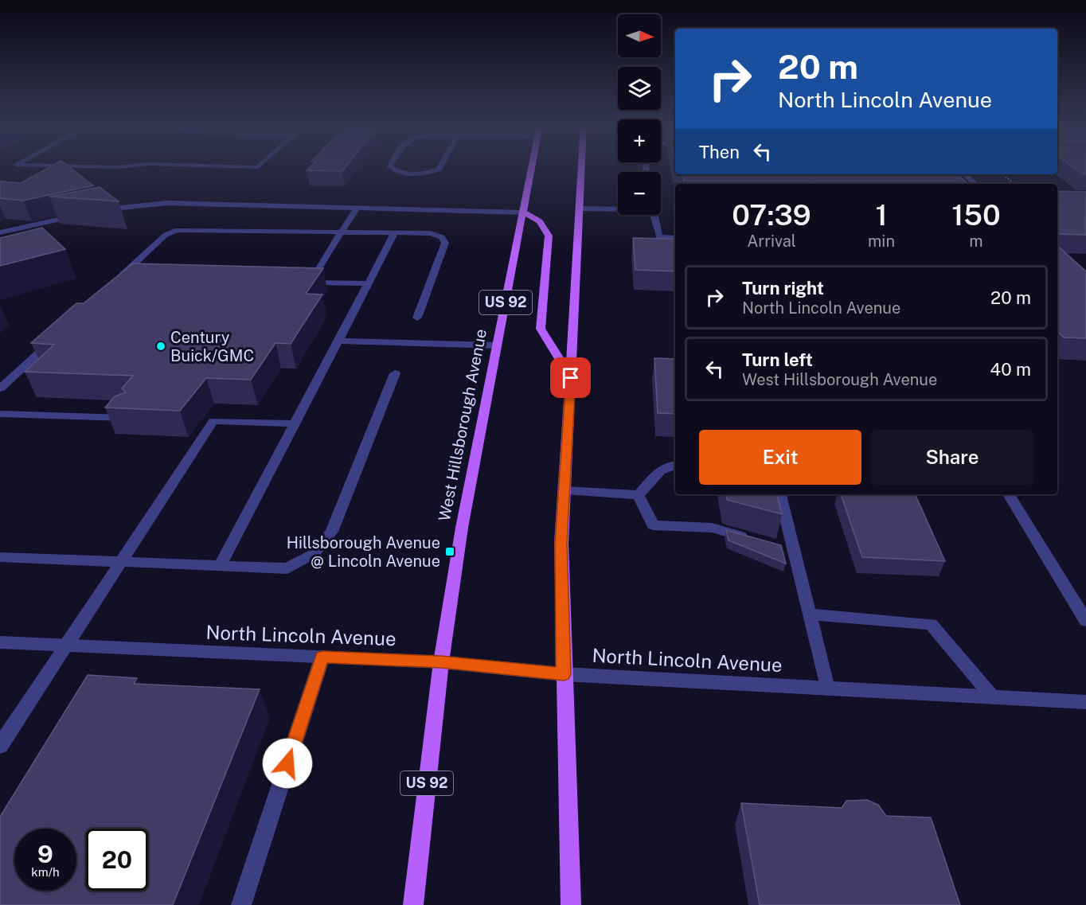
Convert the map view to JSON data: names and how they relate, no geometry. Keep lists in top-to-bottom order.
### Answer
{
  "streets": {
    "main road": ["US 92", "West Hillsborough Avenue"],
    "street": ["North Lincoln Avenue"]
  },
  "crossings": [
    ["West Hillsborough Avenue", "North Lincoln Avenue"]
  ],
  "places": {
    "other": ["Century Buick/GMC"],
    "transit": ["Hillsborough Avenue @ Lincoln Avenue"]
  },
  "north": "right",
  "page": {
    "map_buttons": ["+", "−"],
    "turn": ["20 m", "North Lincoln Avenue"],
    "then": "Then",
    "eta": [
      "07:39",
      "Arrival",
      "1",
      "min",
      "150",
      "m"
    ],
    "list": [
      {
        "name": "Turn right",
        "note": "North Lincoln Avenue",
        "value": "20 m"
      },
      {
        "name": "Turn left",
        "note": "West Hillsborough Avenue",
        "value": "40 m"
      }
    ],
    "buttons": ["Exit", "Share"],
    "speed": "9 km/h",
    "limit": "20"
  }
}
